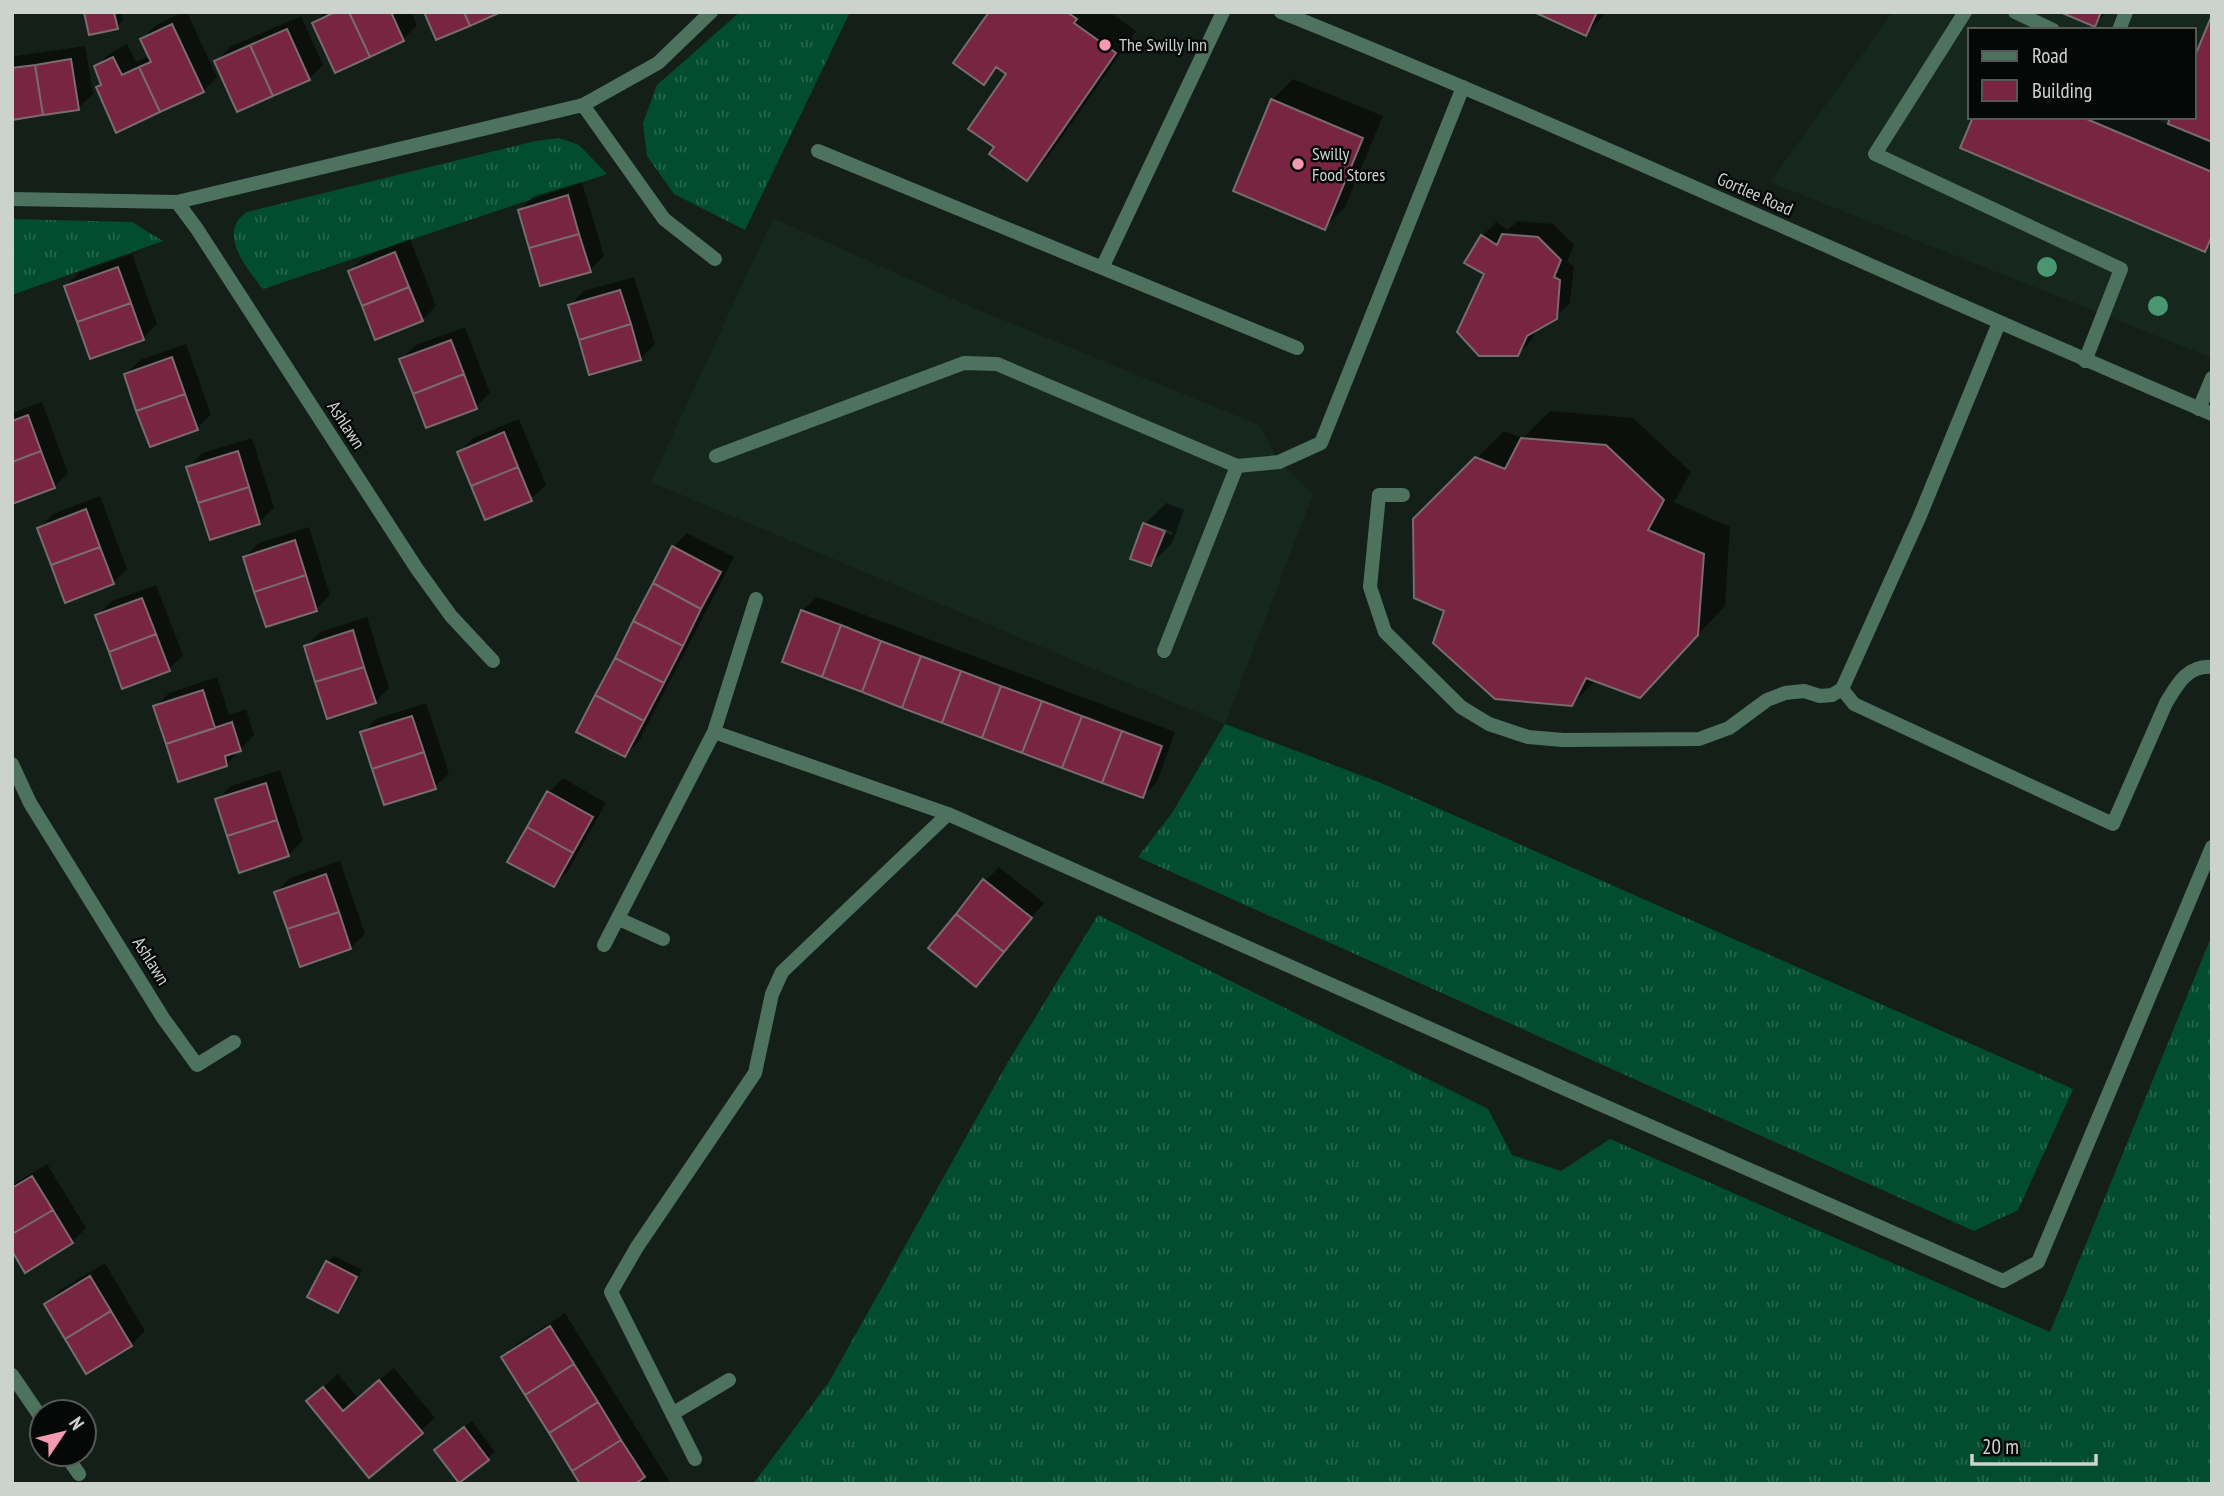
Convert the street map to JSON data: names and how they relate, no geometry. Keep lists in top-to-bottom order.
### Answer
{
  "streets": {
    "street": ["Gortlee Road", "Ashlawn"]
  },
  "places": ["The Swilly Inn", "Swilly Food Stores"],
  "legend": ["Road", "Building"],
  "scale_bar": "20 m",
  "north": "top right"
}
